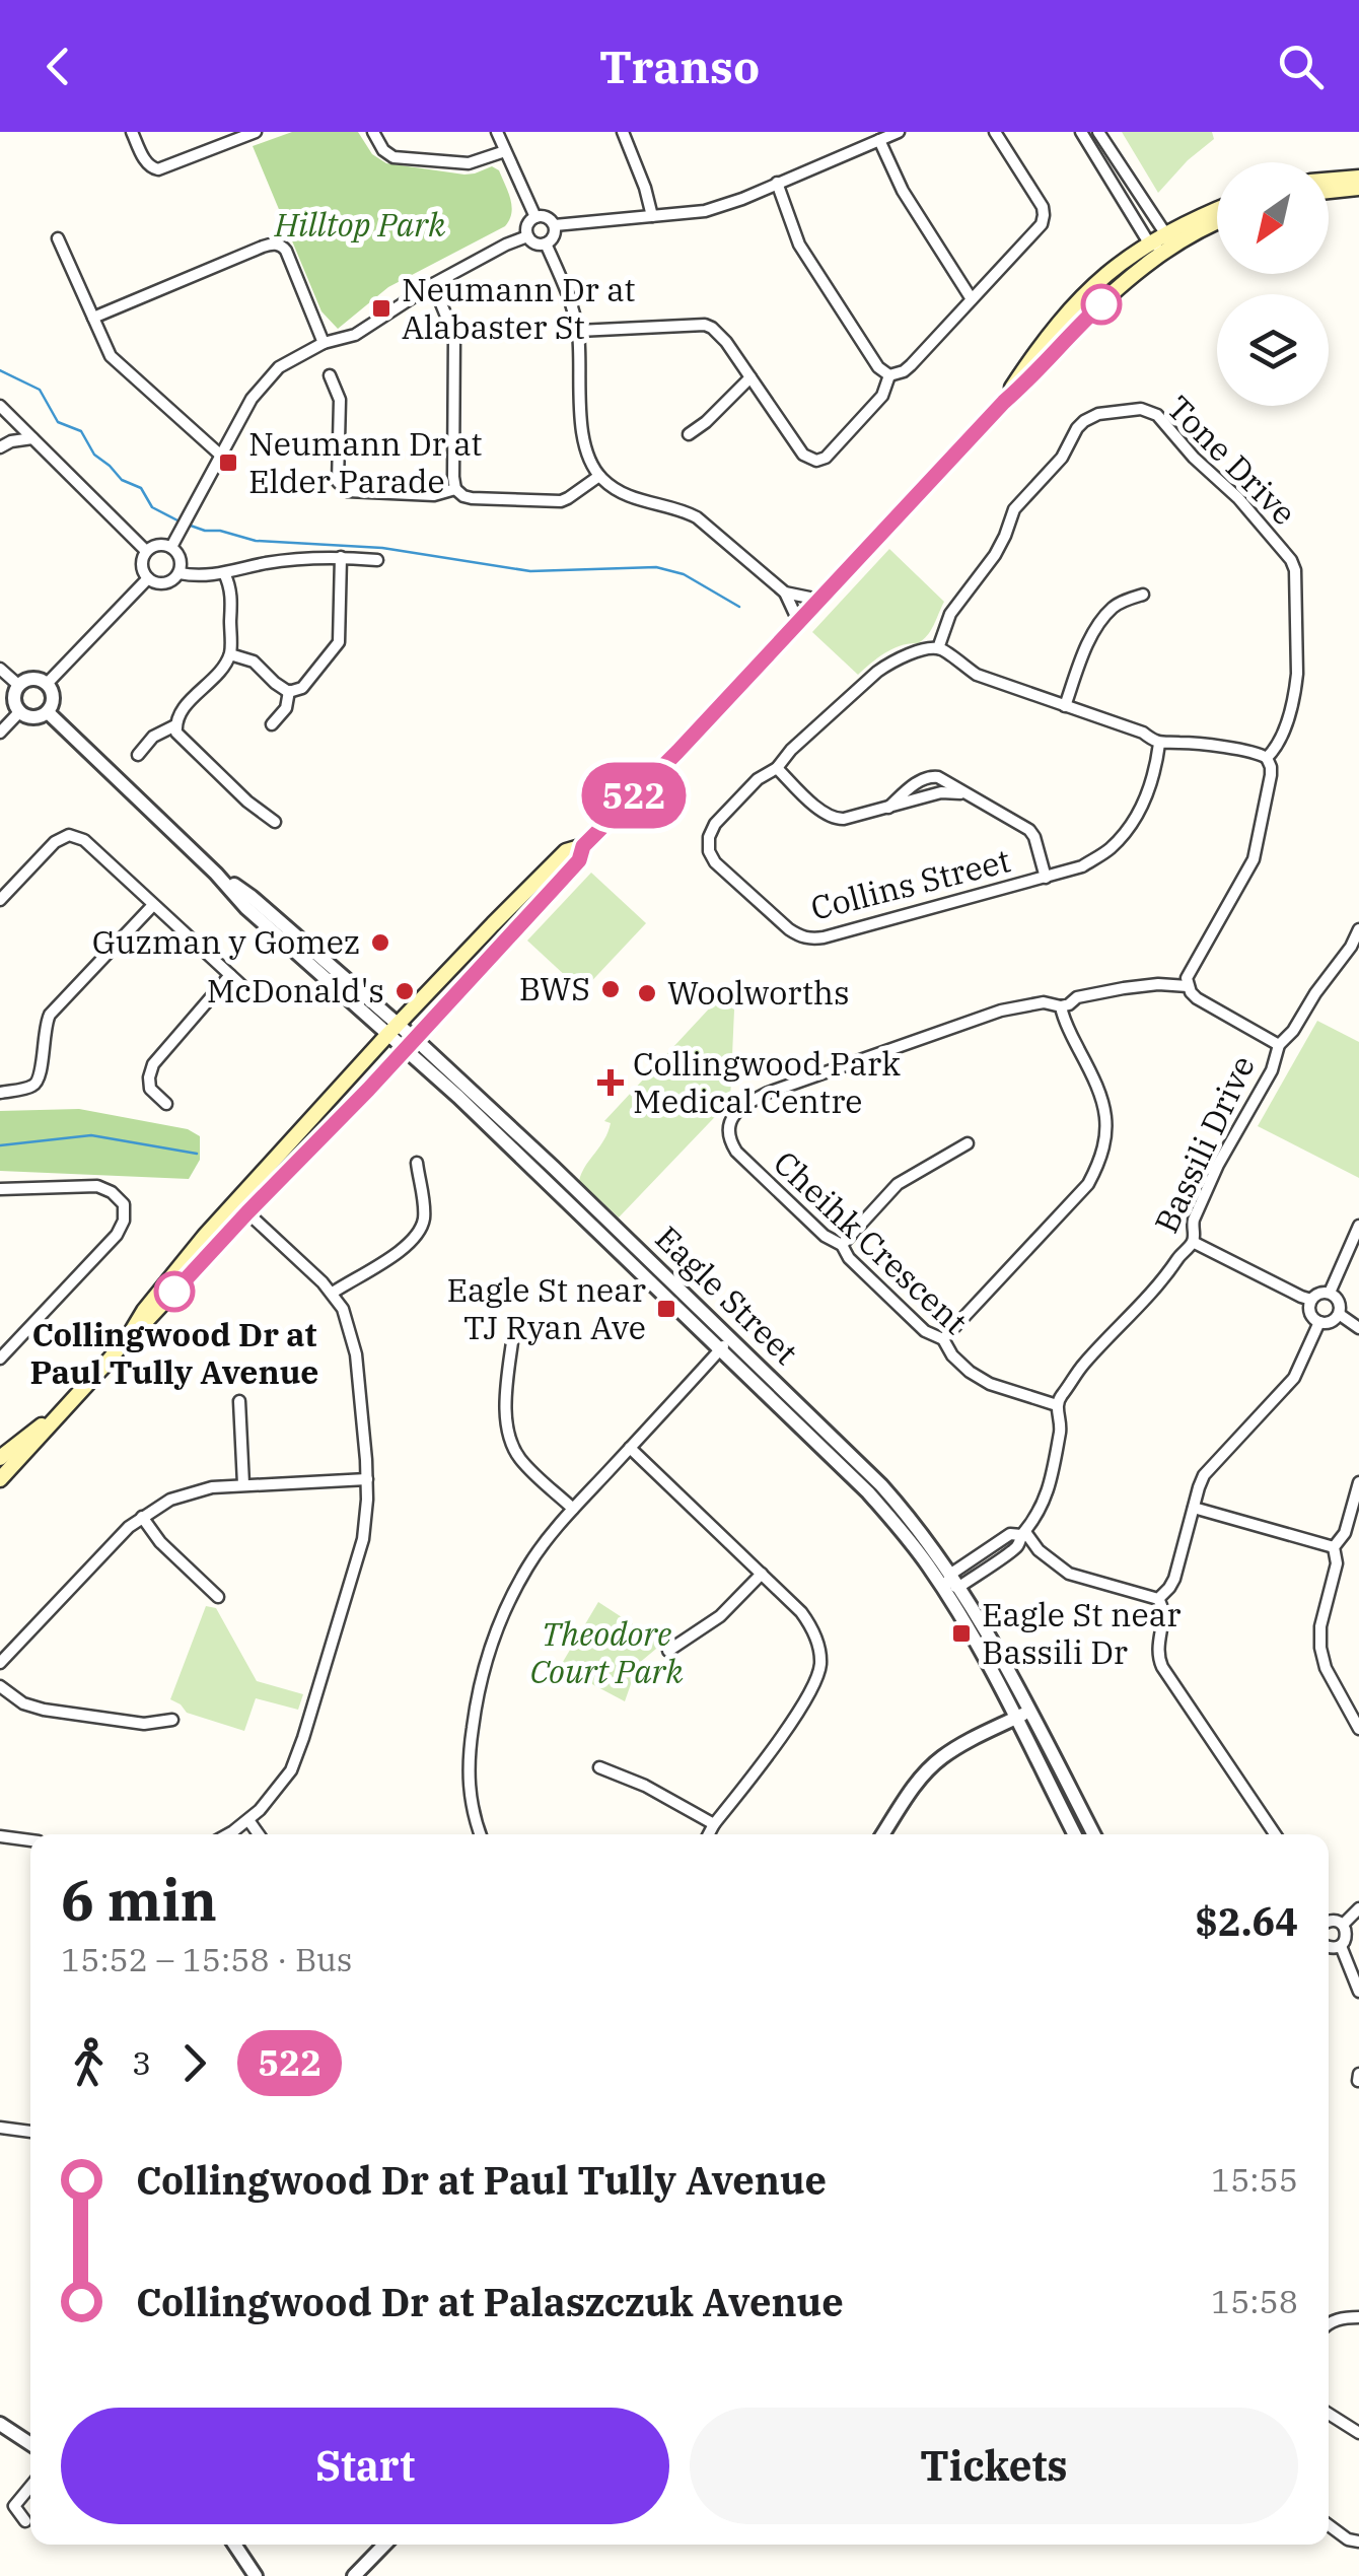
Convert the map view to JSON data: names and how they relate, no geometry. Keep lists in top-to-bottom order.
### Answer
{
  "streets": {
    "street": [
      "Tone Drive",
      "Collins Street",
      "Bassili Drive",
      "Cheihk Crescent",
      "Eagle Street"
    ]
  },
  "crossings": [
    ["Tone Drive", "Collins Street"],
    ["Tone Drive", "Cheihk Crescent"],
    ["Bassili Drive", "Cheihk Crescent"]
  ],
  "parks": ["Hilltop Park", "Theodore Court Park"],
  "places": {
    "transit": [
      "Neumann Dr at Alabaster St",
      "Neumann Dr at Elder Parade",
      "Eagle St near TJ Ryan Ave",
      "Eagle St near Bassili Dr"
    ],
    "other": [
      "Guzman y Gomez",
      "BWS",
      "McDonald's",
      "Woolworths",
      "Collingwood Dr at Paul Tully Avenue"
    ],
    "health": ["Collingwood Park Medical Centre"]
  },
  "lines": ["bus line 522"],
  "north": "bottom left",
  "page": {
    "header": "Transo",
    "on_map": "522",
    "heading": ["6 min", "15:52 – 15:58 · Bus", "$2.64"],
    "legs": ["3", "522"],
    "list": [
      {
        "name": "Collingwood Dr at Paul Tully Avenue",
        "value": "15:55"
      },
      {
        "name": "Collingwood Dr at Palaszczuk Avenue",
        "value": "15:58"
      }
    ],
    "buttons": ["Start", "Tickets"]
  }
}
